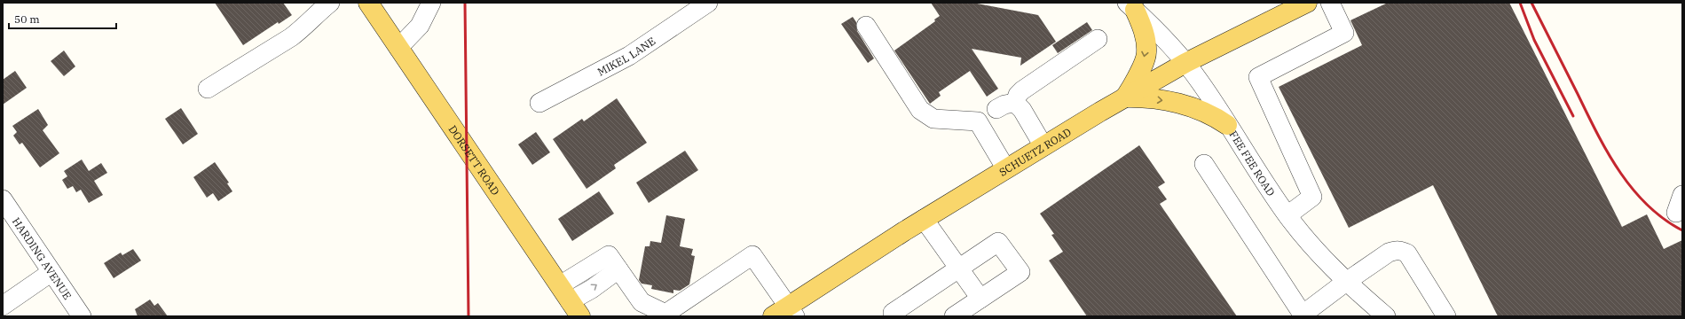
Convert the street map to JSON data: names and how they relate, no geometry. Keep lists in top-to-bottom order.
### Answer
{
  "streets": {
    "main road": ["SCHUETZ ROAD", "DORSETT ROAD"],
    "street": ["MIKEL LANE", "FEE FEE ROAD", "HARDING AVENUE"]
  },
  "crossings": [
    ["SCHUETZ ROAD", "FEE FEE ROAD"]
  ],
  "scale_bar": "50 m"
}
